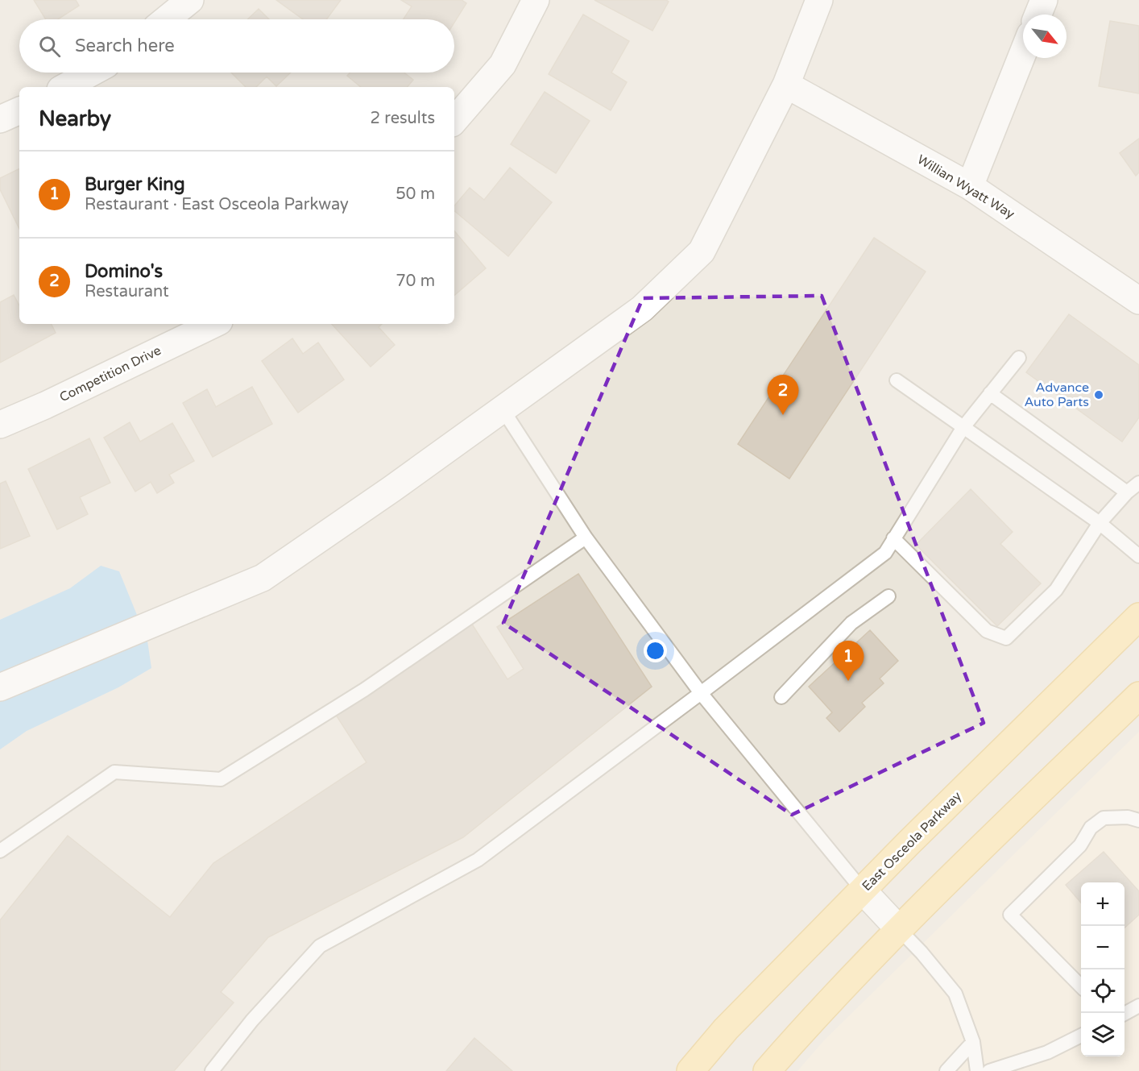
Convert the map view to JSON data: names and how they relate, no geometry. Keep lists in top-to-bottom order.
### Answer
{
  "streets": {
    "main road": ["East Osceola Parkway"],
    "street": ["Willian Wyatt Way", "Competition Drive"]
  },
  "places": ["Advance Auto Parts"],
  "north": "bottom right",
  "page": {
    "search": "Search here",
    "heading": ["Nearby", "2 results"],
    "list": [
      {
        "mark": "1",
        "name": "Burger King",
        "note": "Restaurant · East Osceola Parkway",
        "value": "50 m"
      },
      {
        "mark": "2",
        "name": "Domino's",
        "note": "Restaurant",
        "value": "70 m"
      }
    ],
    "pins": ["2", "1"],
    "map_buttons": ["+", "−"]
  }
}
